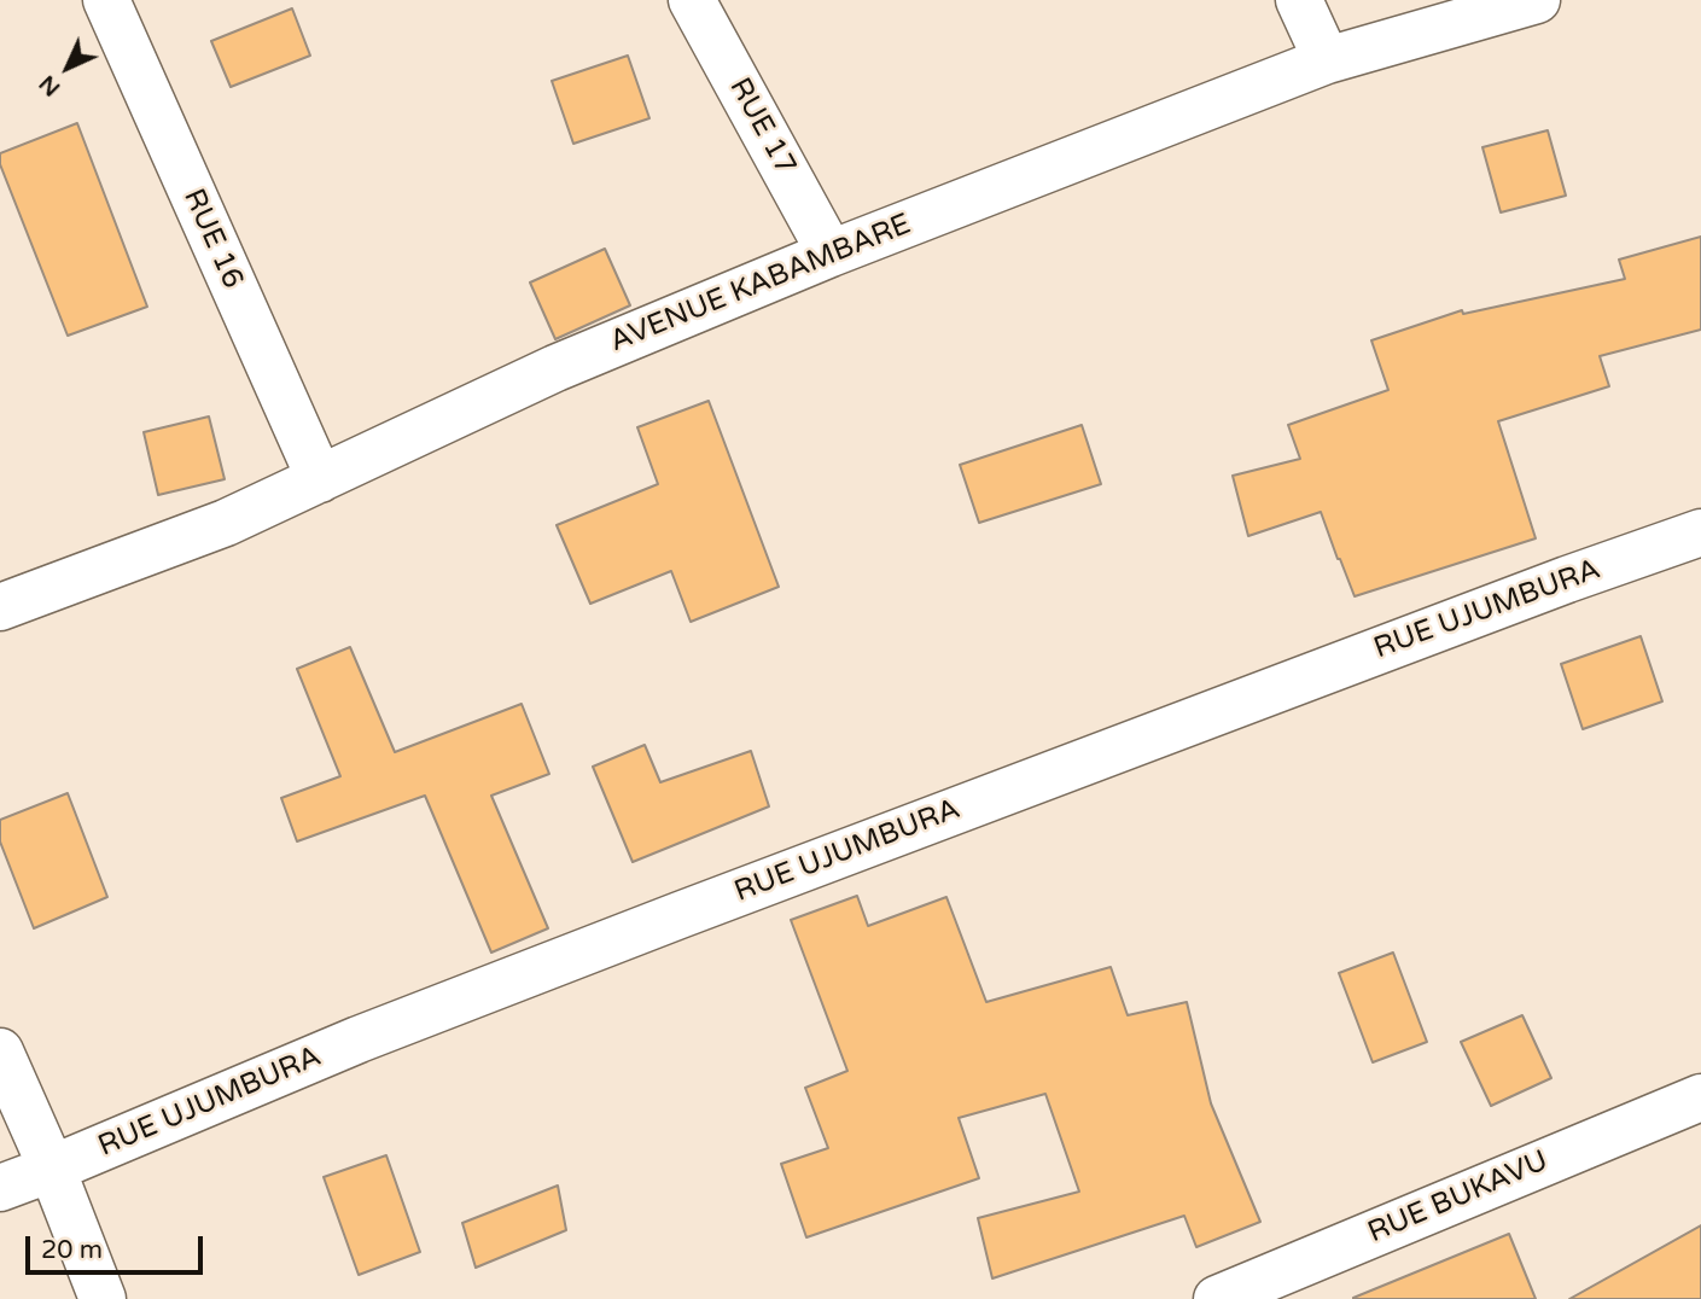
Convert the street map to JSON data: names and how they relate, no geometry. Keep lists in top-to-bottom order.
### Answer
{
  "streets": {
    "street": [
      "RUE 17",
      "RUE 16",
      "AVENUE KABAMBARE",
      "RUE UJUMBURA",
      "RUE BUKAVU"
    ]
  },
  "crossings": [
    ["RUE 17", "AVENUE KABAMBARE"],
    ["RUE 16", "AVENUE KABAMBARE"]
  ],
  "scale_bar": "20 m",
  "north": "bottom left"
}
